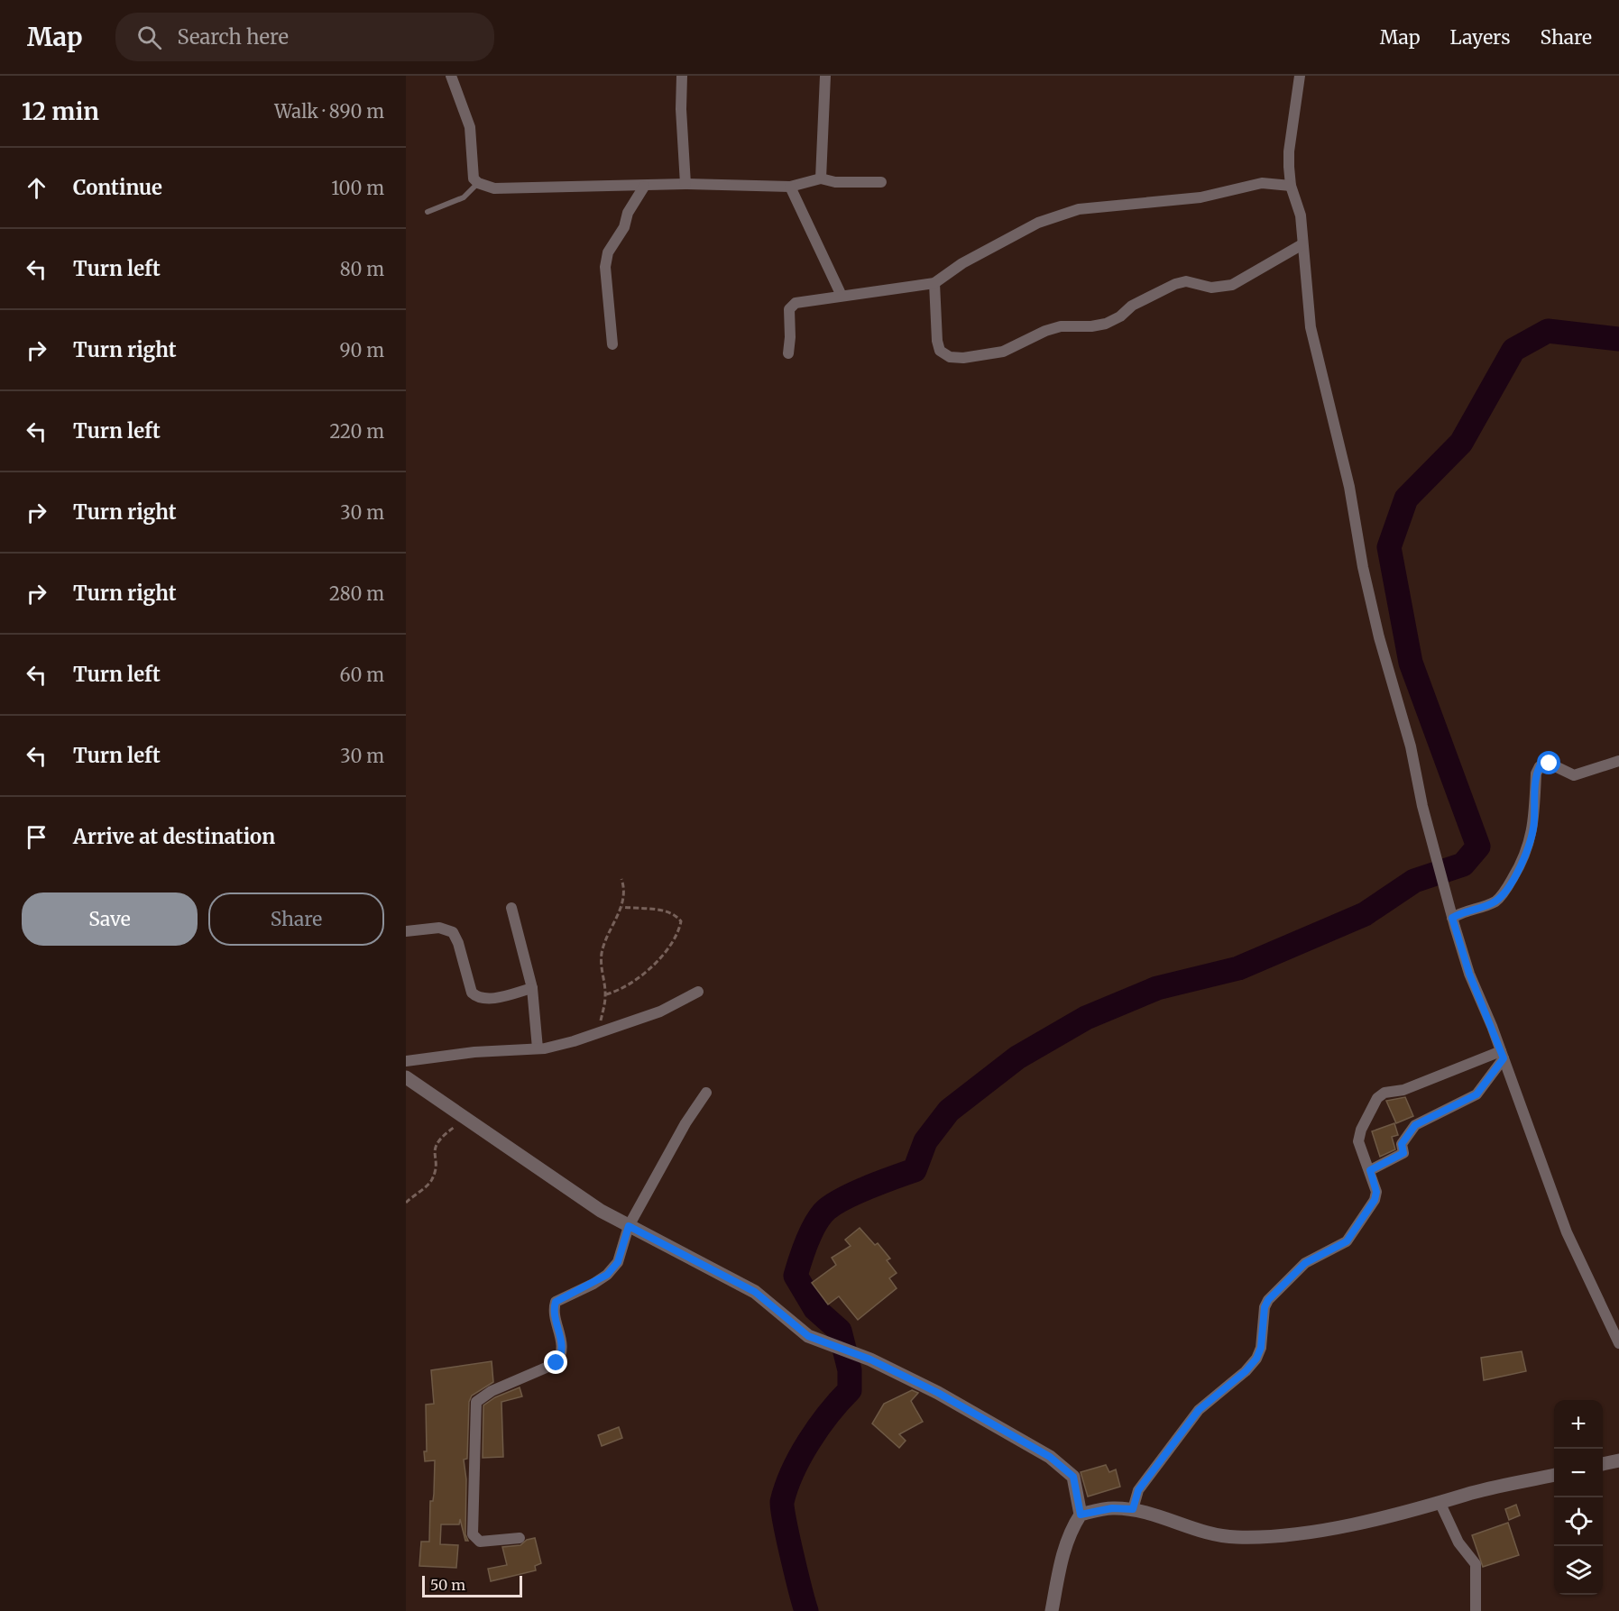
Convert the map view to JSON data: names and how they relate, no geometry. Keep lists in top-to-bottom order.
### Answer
{
  "scale_bar": "50 m",
  "page": {
    "header": "Map",
    "search": "Search here",
    "nav": ["Map", "Layers", "Share"],
    "heading": ["12 min", "Walk · 890 m"],
    "list": [
      ["Continue", "100 m"],
      ["Turn left", "80 m"],
      ["Turn right", "90 m"],
      ["Turn left", "220 m"],
      ["Turn right", "30 m"],
      ["Turn right", "280 m"],
      ["Turn left", "60 m"],
      ["Turn left", "30 m"],
      "Arrive at destination"
    ],
    "buttons": ["Save", "Share"],
    "map_buttons": ["+", "−"],
    "scale": "50 m"
  }
}
